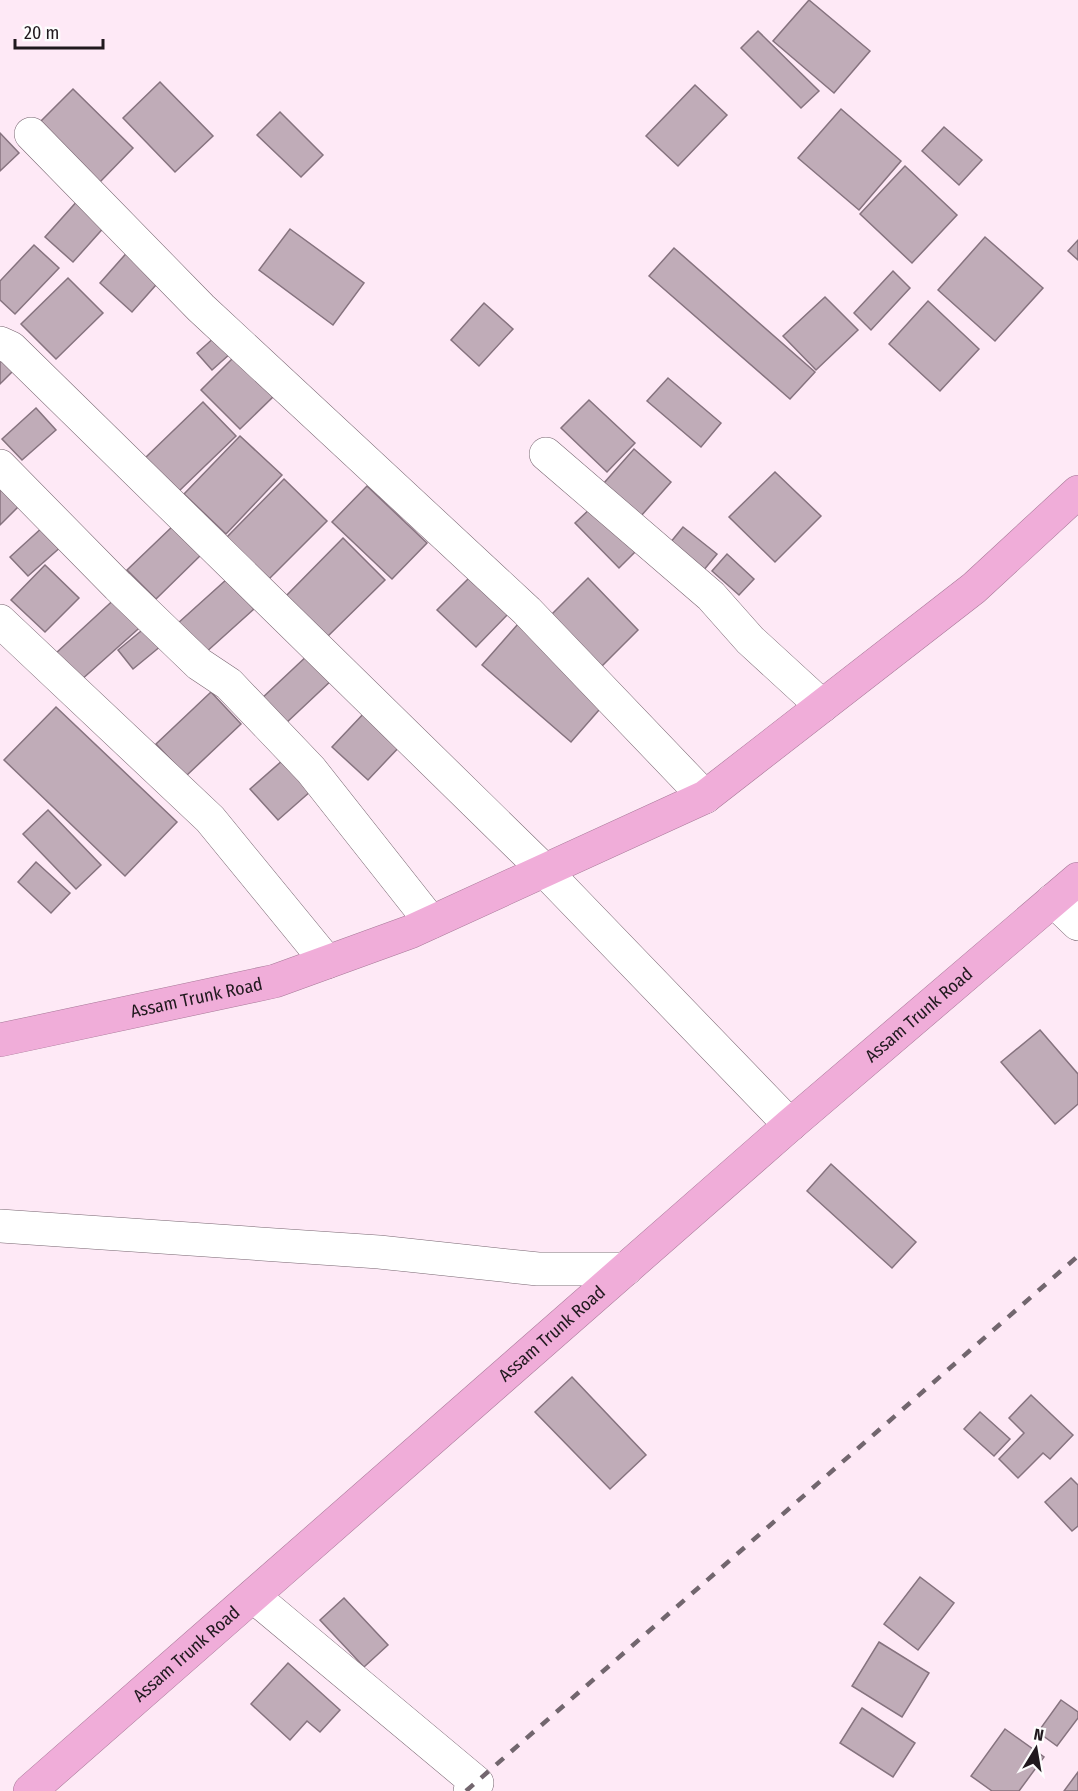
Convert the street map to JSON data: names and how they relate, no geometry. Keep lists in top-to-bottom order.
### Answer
{
  "streets": {
    "highway": ["Assam Trunk Road"]
  },
  "scale_bar": "20 m",
  "north": "top"
}
